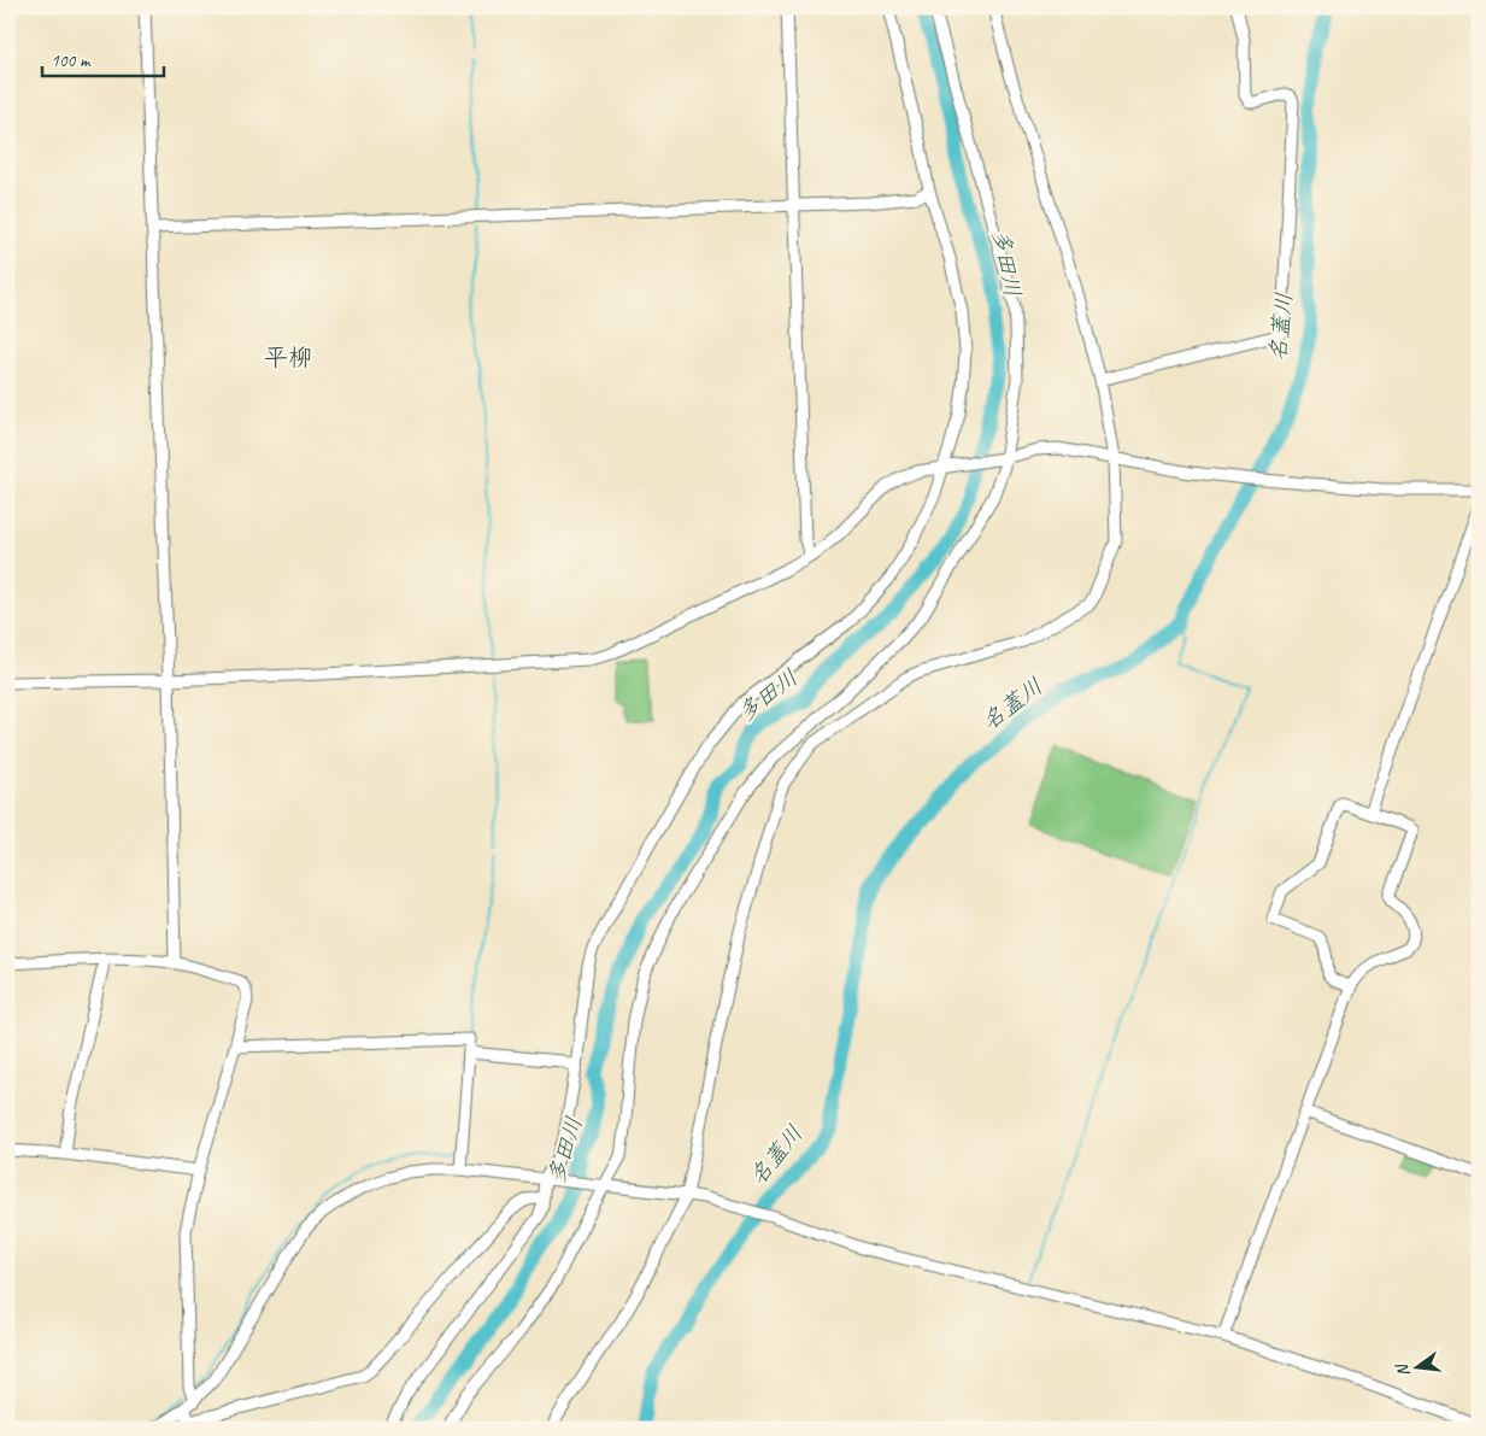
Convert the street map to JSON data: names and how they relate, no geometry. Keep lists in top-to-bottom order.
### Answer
{
  "districts": ["平柳"],
  "water": ["多田川", "名蓋川"],
  "scale_bar": "100 m",
  "north": "left"
}
